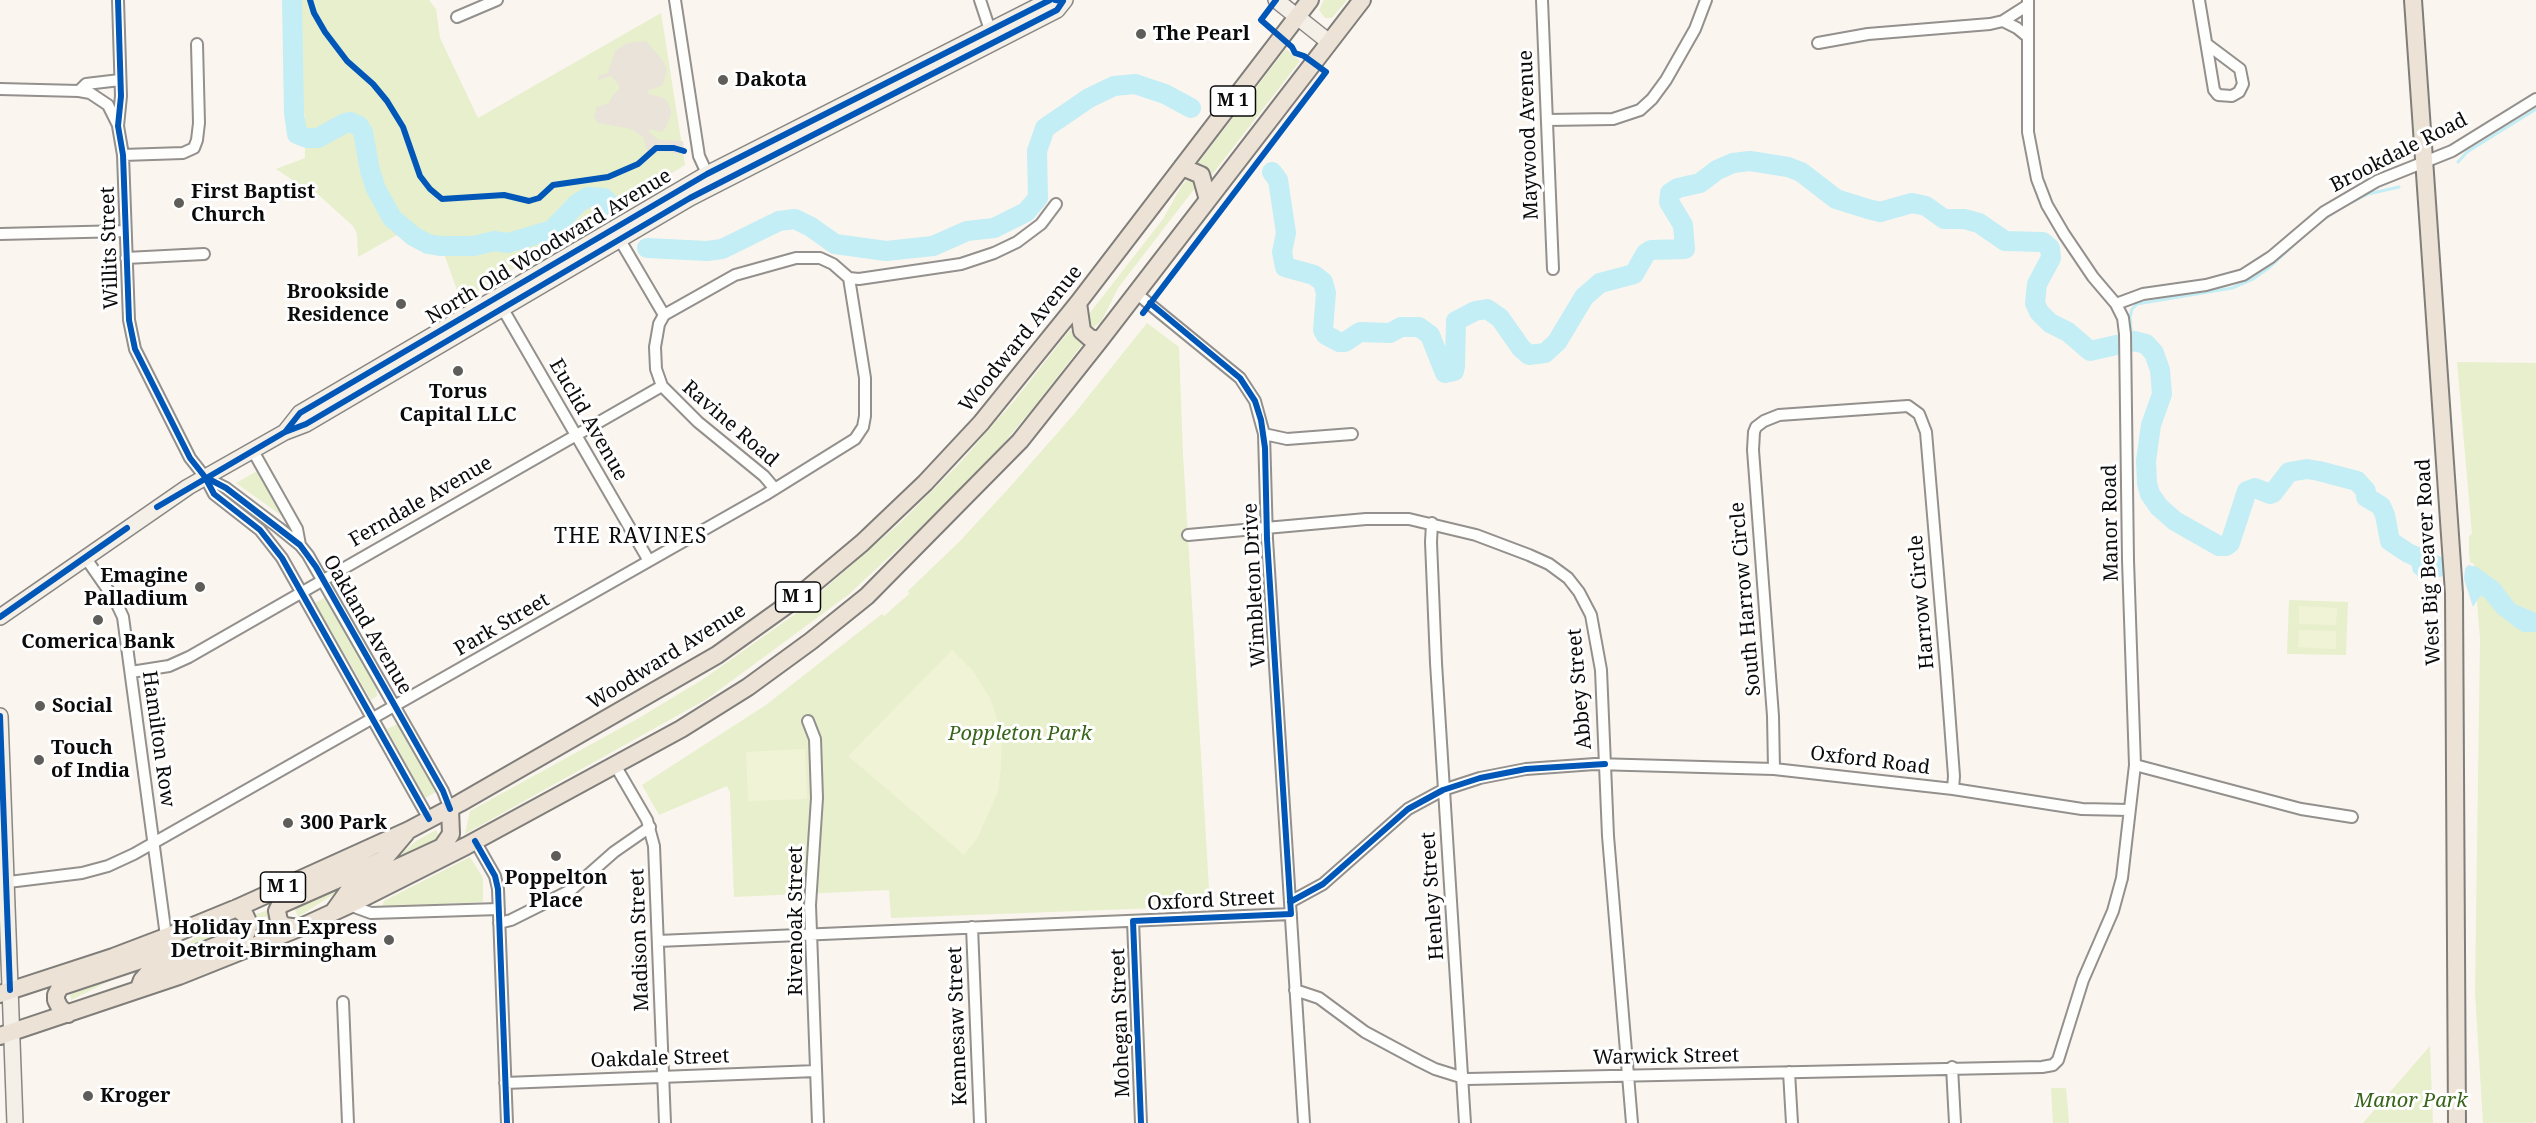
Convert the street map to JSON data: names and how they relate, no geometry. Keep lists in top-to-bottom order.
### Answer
{
  "streets": {
    "main road": ["M 1", "Woodward Avenue", "West Big Beaver Road"],
    "street": [
      "Maywood Avenue",
      "Brookdale Road",
      "North Old Woodward Avenue",
      "Willits Street",
      "Euclid Avenue",
      "Ravine Road",
      "Ferndale Avenue",
      "Manor Road",
      "Wimbleton Drive",
      "South Harrow Circle",
      "Harrow Circle",
      "Oakland Avenue",
      "Park Street",
      "Abbey Street",
      "Hamilton Row",
      "Oxford Road",
      "Henley Street",
      "Oxford Street",
      "Rivenoak Street",
      "Madison Street",
      "Mohegan Street",
      "Kennesaw Street",
      "Warwick Street",
      "Oakdale Street"
    ]
  },
  "crossings": [
    ["M 1", "Wimbleton Drive"],
    ["M 1", "Madison Street"],
    ["Brookdale Road", "Manor Road"],
    ["Brookdale Road", "West Big Beaver Road"],
    ["North Old Woodward Avenue", "Willits Street"],
    ["North Old Woodward Avenue", "Euclid Avenue"],
    ["North Old Woodward Avenue", "Oakland Avenue"],
    ["North Old Woodward Avenue", "Hamilton Row"],
    ["Willits Street", "Oakland Avenue"],
    ["Woodward Avenue", "Oakland Avenue"],
    ["Woodward Avenue", "Hamilton Row"],
    ["Euclid Avenue", "Ferndale Avenue"],
    ["Euclid Avenue", "Park Street"],
    ["Ravine Road", "Ferndale Avenue"],
    ["Ravine Road", "Park Street"],
    ["Ferndale Avenue", "Oakland Avenue"],
    ["Ferndale Avenue", "Hamilton Row"],
    ["Manor Road", "Oxford Road"],
    ["Manor Road", "Warwick Street"],
    ["Wimbleton Drive", "Abbey Street"],
    ["Wimbleton Drive", "Oxford Street"],
    ["Wimbleton Drive", "Warwick Street"],
    ["South Harrow Circle", "Harrow Circle"],
    ["South Harrow Circle", "Oxford Road"],
    ["Harrow Circle", "Oxford Road"],
    ["Oakland Avenue", "Park Street"],
    ["Park Street", "Hamilton Row"],
    ["Abbey Street", "Oxford Road"],
    ["Abbey Street", "Henley Street"],
    ["Abbey Street", "Oxford Street"],
    ["Abbey Street", "Warwick Street"],
    ["Oxford Road", "Oxford Street"],
    ["Henley Street", "Oxford Street"],
    ["Henley Street", "Warwick Street"],
    ["Oxford Street", "Rivenoak Street"],
    ["Oxford Street", "Madison Street"],
    ["Oxford Street", "Mohegan Street"],
    ["Oxford Street", "Kennesaw Street"],
    ["Rivenoak Street", "Oakdale Street"],
    ["Madison Street", "Oakdale Street"]
  ],
  "districts": ["THE RAVINES"],
  "parks": ["Poppleton Park", "Manor Park"],
  "places": [
    "The Pearl",
    "Dakota",
    "First Baptist Church",
    "Brookside Residence",
    "Torus Capital LLC",
    "Emagine Palladium",
    "Comerica Bank",
    "Social",
    "Touch of India",
    "300 Park",
    "Poppelton Place",
    "Holiday Inn Express Detroit-Birmingham",
    "Kroger"
  ]
}
